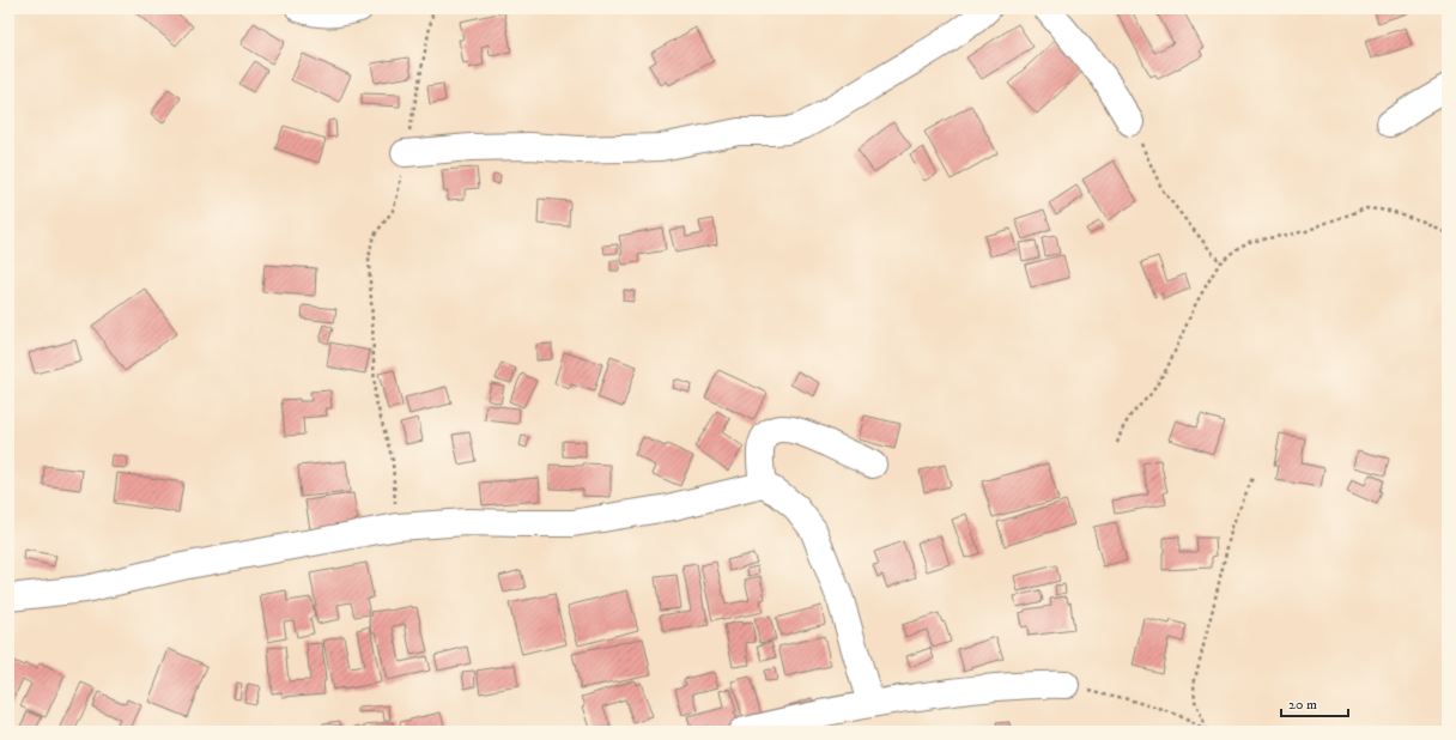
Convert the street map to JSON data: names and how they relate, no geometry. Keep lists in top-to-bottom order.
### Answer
{
  "scale_bar": "20 m"
}
